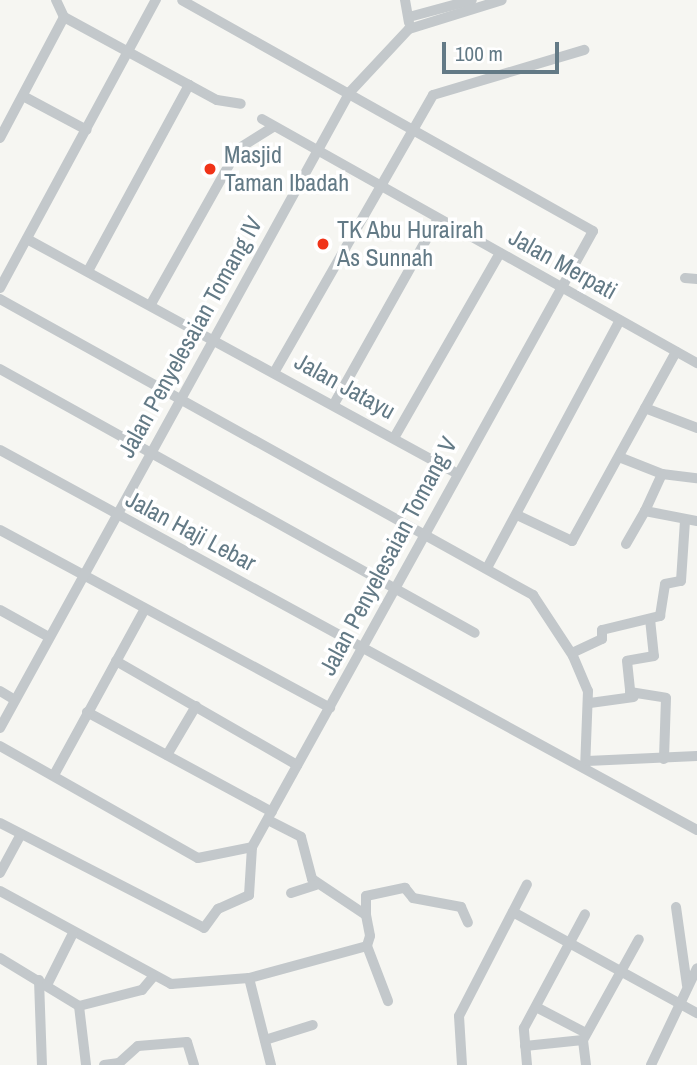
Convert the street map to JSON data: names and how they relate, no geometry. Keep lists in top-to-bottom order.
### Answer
{
  "streets": {
    "street": [
      "Jalan Merpati",
      "Jalan Penyelesaian Tomang IV",
      "Jalan Jatayu",
      "Jalan Haji Lebar",
      "Jalan Penyelesaian Tomang V"
    ]
  },
  "crossings": [
    ["Jalan Merpati", "Jalan Penyelesaian Tomang IV"],
    ["Jalan Merpati", "Jalan Penyelesaian Tomang V"],
    ["Jalan Penyelesaian Tomang IV", "Jalan Jatayu"],
    ["Jalan Penyelesaian Tomang IV", "Jalan Haji Lebar"],
    ["Jalan Jatayu", "Jalan Penyelesaian Tomang V"],
    ["Jalan Haji Lebar", "Jalan Penyelesaian Tomang V"]
  ],
  "places": ["Masjid Taman Ibadah", "TK Abu Hurairah As Sunnah"],
  "scale_bar": "100 m"
}
